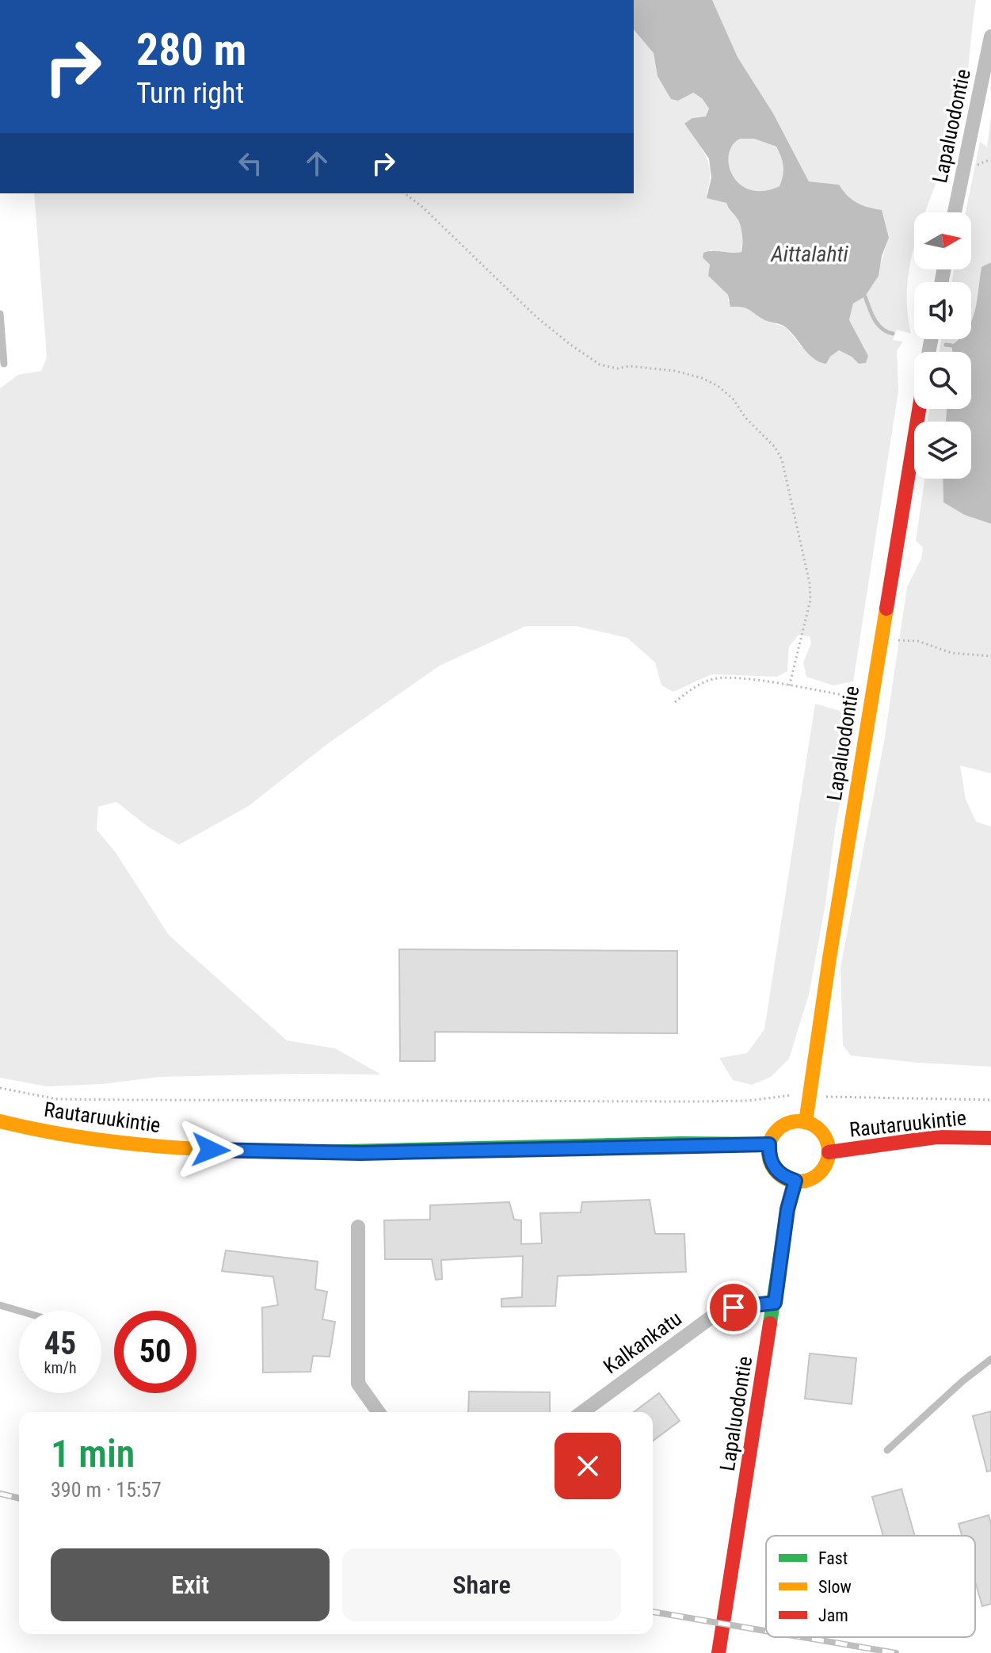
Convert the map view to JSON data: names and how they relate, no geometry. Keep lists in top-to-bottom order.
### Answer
{
  "streets": {
    "main road": ["Lapaluodontie", "Rautaruukintie"],
    "street": ["Kalkankatu"]
  },
  "crossings": [
    ["Lapaluodontie", "Rautaruukintie"],
    ["Lapaluodontie", "Kalkankatu"]
  ],
  "water": ["Aittalahti"],
  "legend": ["Fast", "Slow", "Jam"],
  "north": "right",
  "page": {
    "turn": ["280 m", "Turn right"],
    "speed": "45 km/h",
    "limit": "50",
    "heading": ["1 min", "390 m · 15:57"],
    "buttons": ["Exit", "Share"]
  }
}
